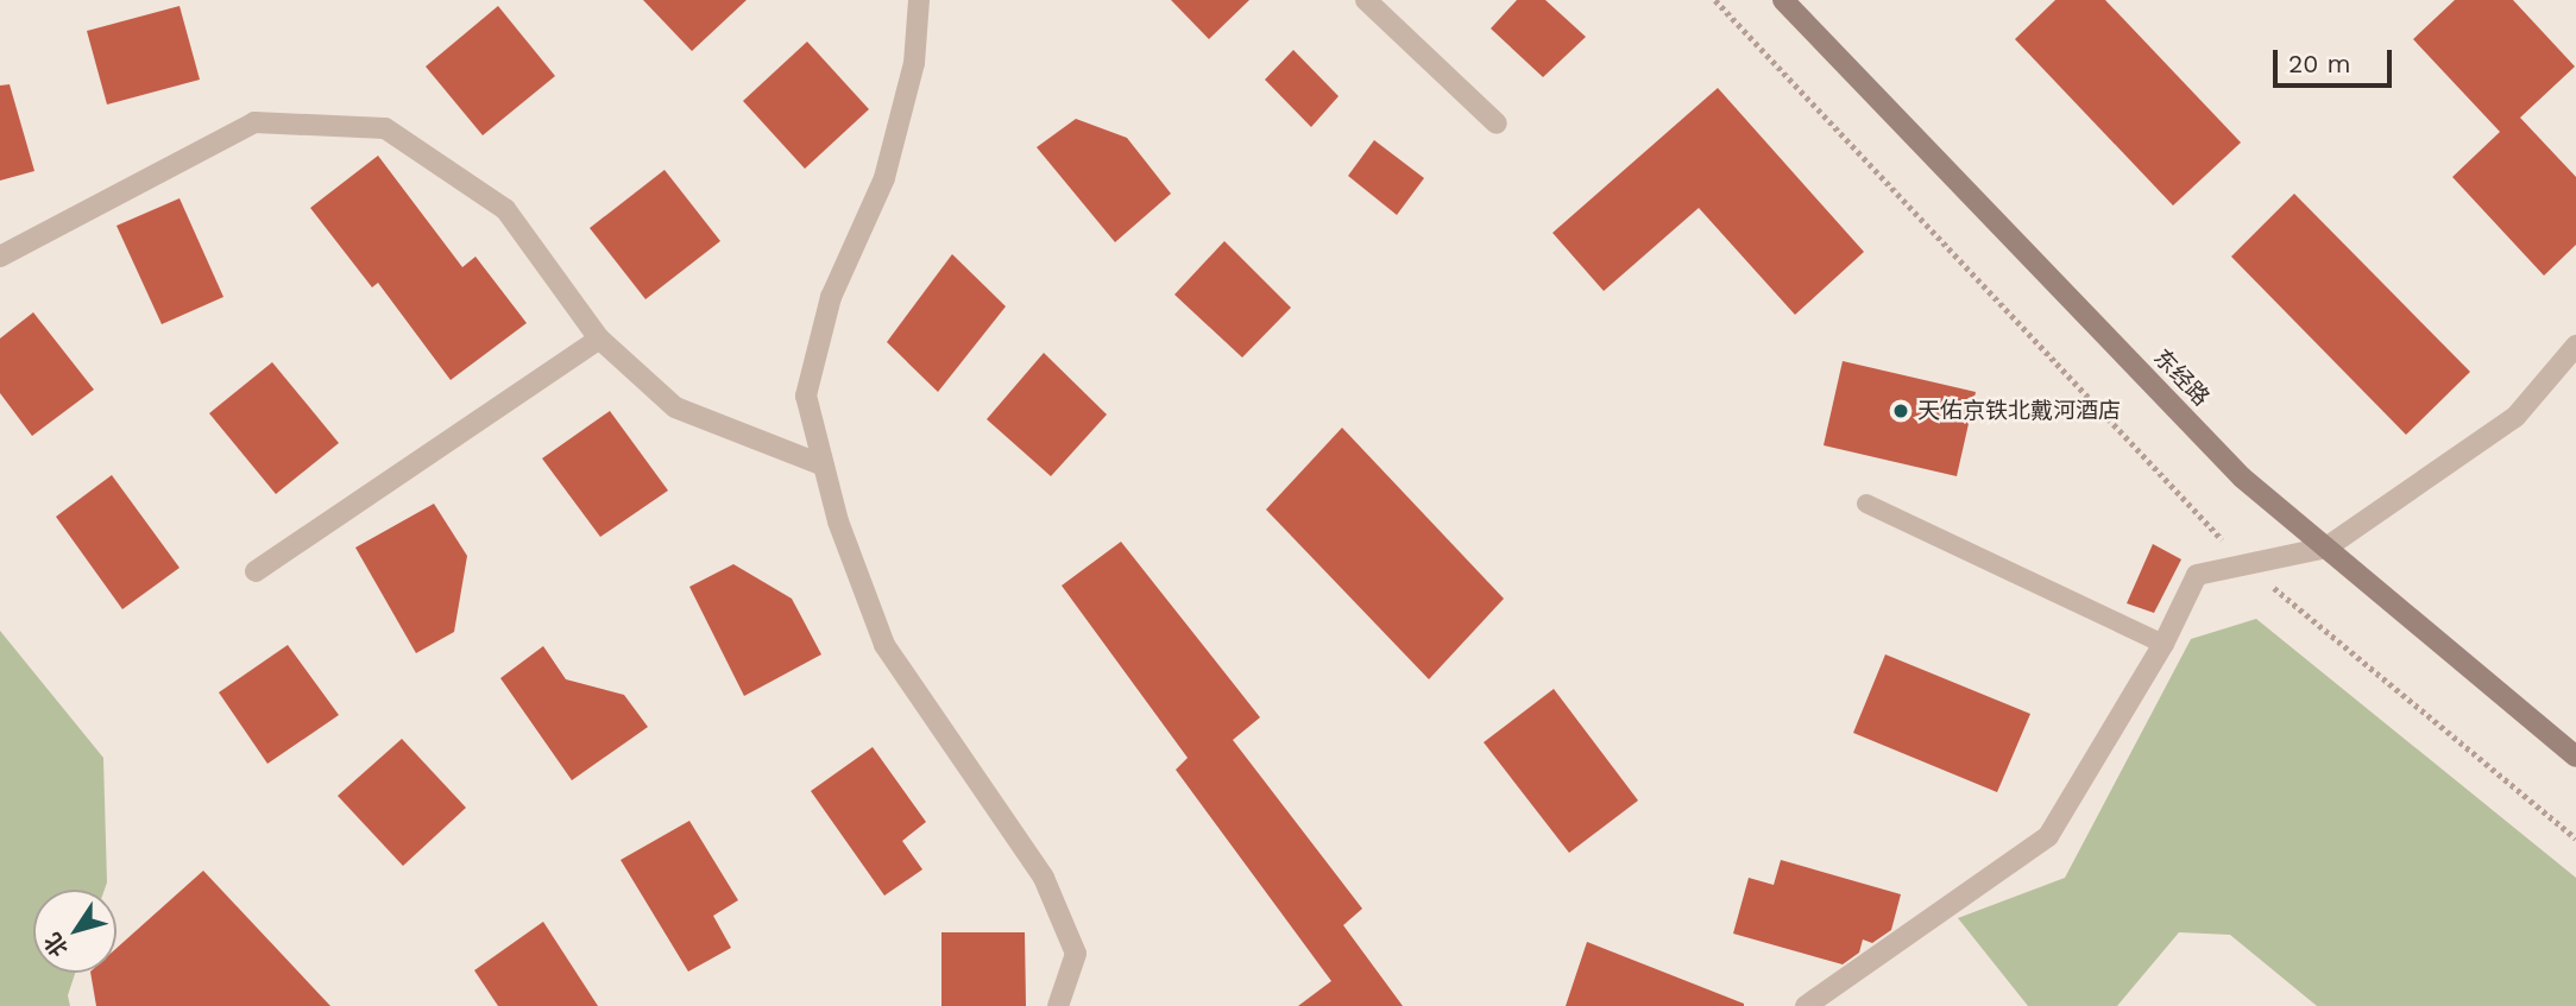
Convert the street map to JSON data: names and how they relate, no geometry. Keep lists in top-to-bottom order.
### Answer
{
  "streets": {
    "main road": ["东经路"]
  },
  "places": ["天佑京铁北戴河酒店"],
  "scale_bar": "20 m",
  "north": "bottom left"
}
